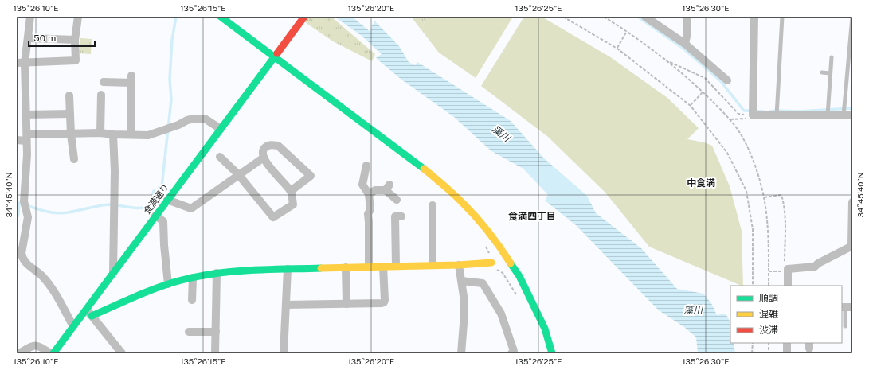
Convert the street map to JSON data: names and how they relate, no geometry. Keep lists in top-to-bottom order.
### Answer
{
  "streets": {
    "street": ["食満通り"]
  },
  "districts": ["中食満", "食満四丁目"],
  "water": ["藻川"],
  "legend": ["順調", "混雑", "渋滞"],
  "scale_bar": "50 m",
  "coordinates": [
    "135°26'10\"E",
    "135°26'15\"E",
    "135°26'20\"E",
    "135°26'25\"E",
    "135°26'30\"E",
    "34°45'40\"N"
  ]
}
